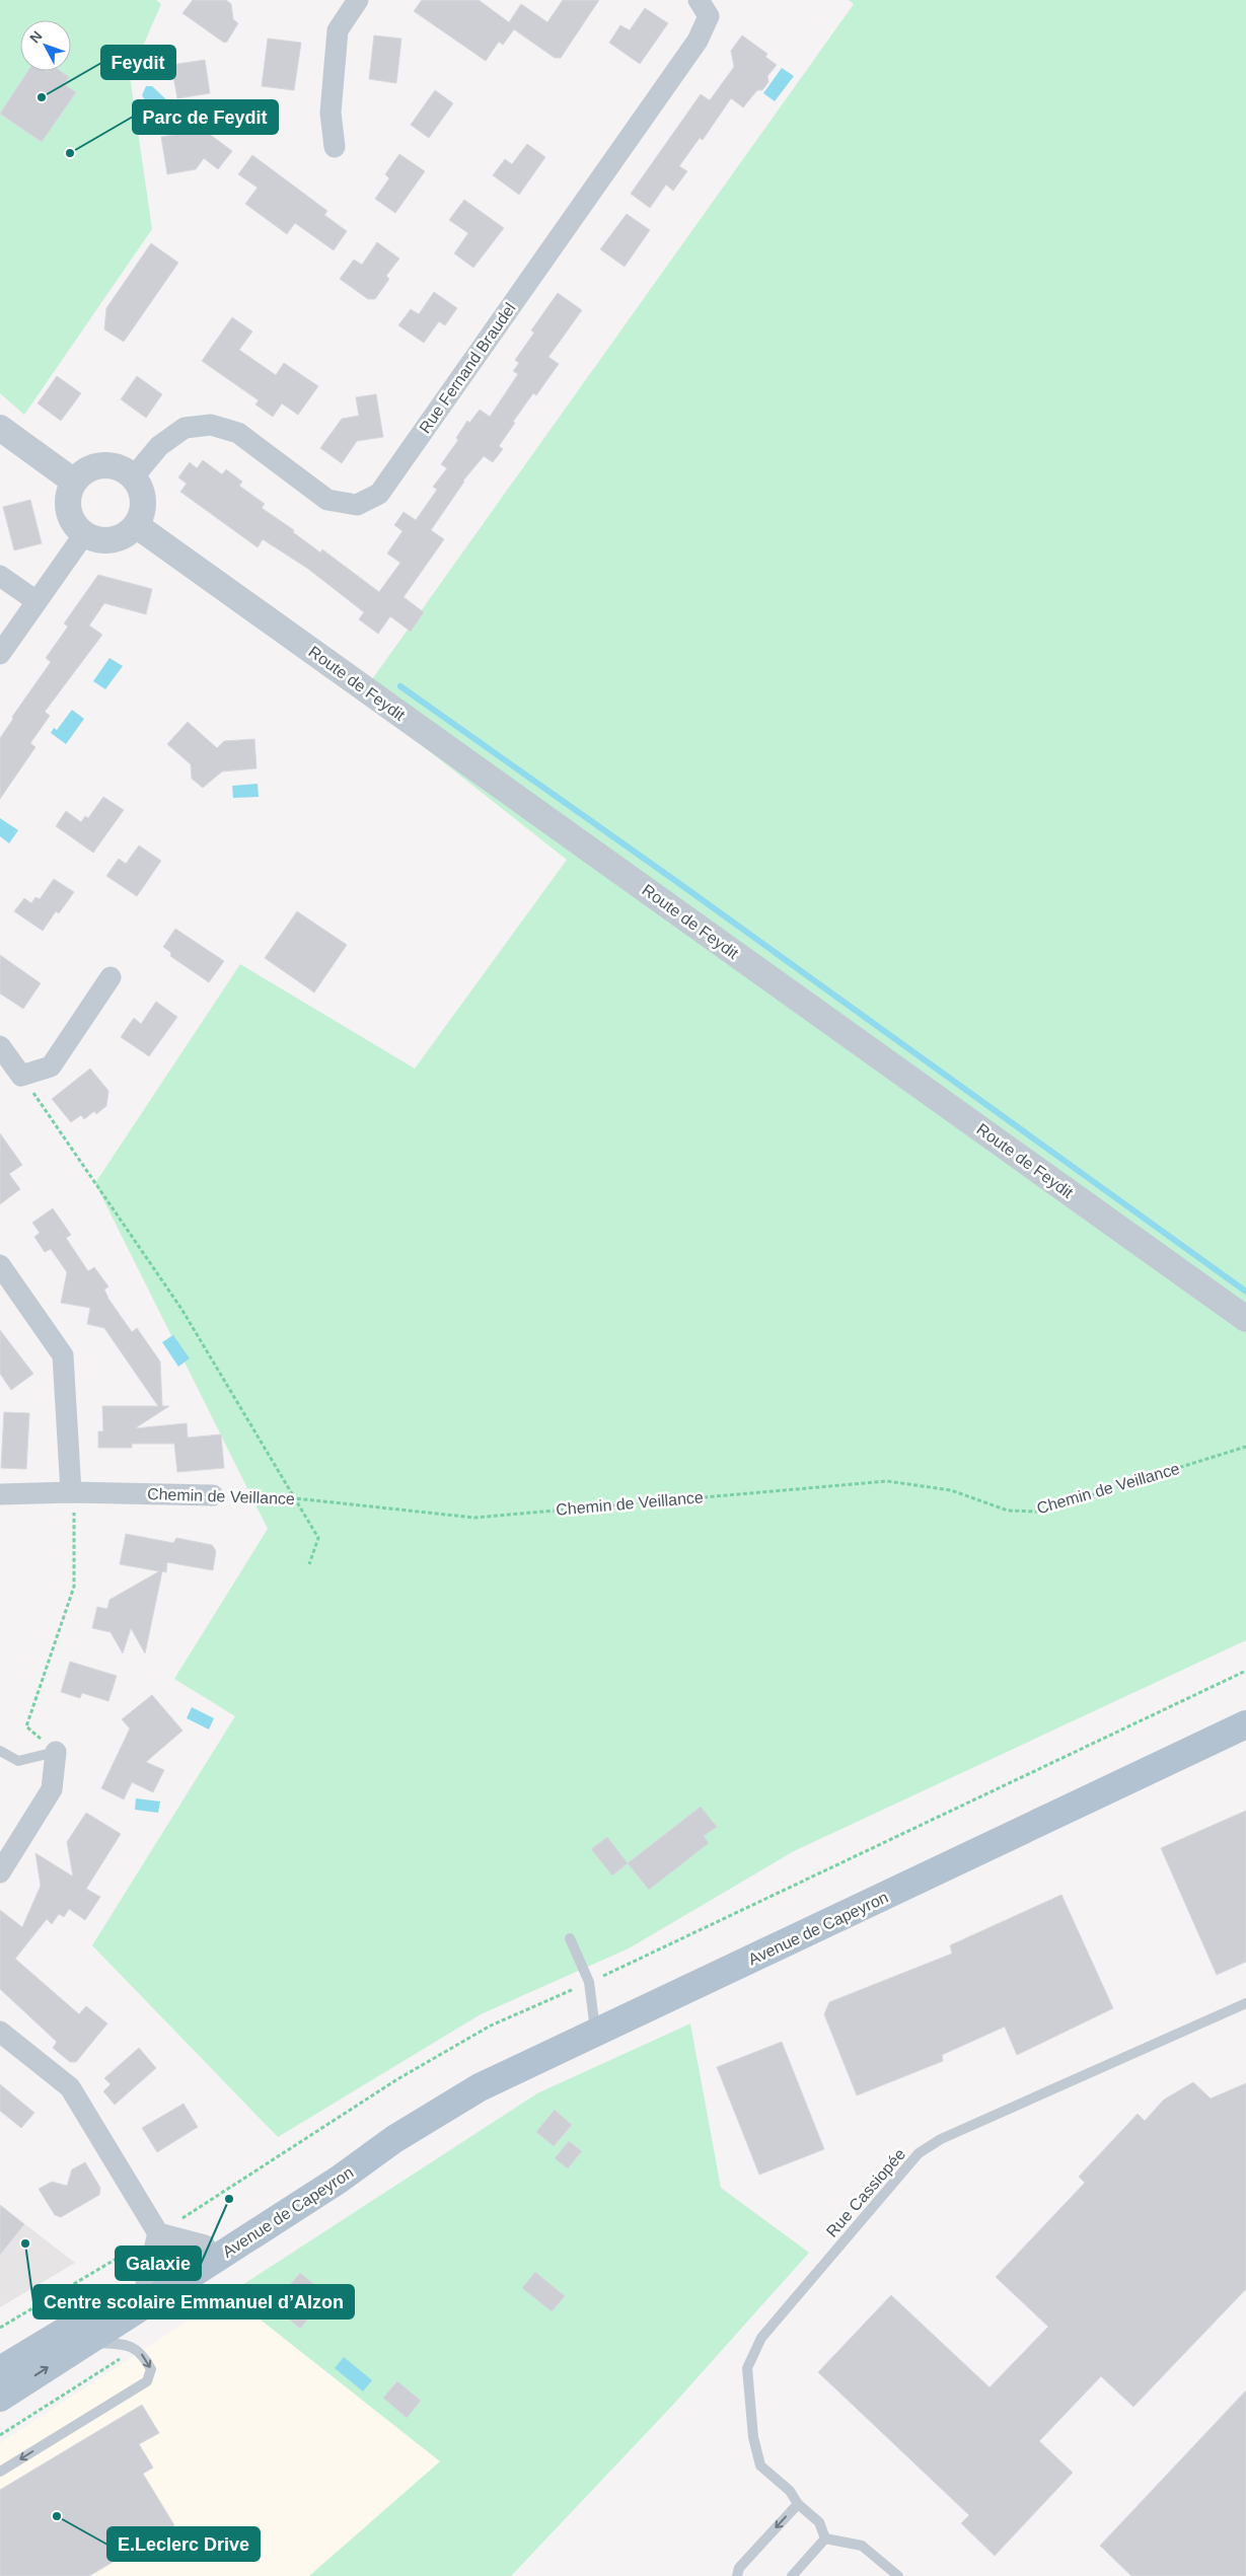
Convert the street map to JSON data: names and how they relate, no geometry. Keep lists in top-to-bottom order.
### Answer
{
  "streets": {
    "main road": ["Avenue de Capeyron"],
    "street": ["Rue Fernand Braudel", "Route de Feydit", "Chemin de Veillance"],
    "lane": ["Rue Cassiopée"]
  },
  "crossings": [
    ["Rue Fernand Braudel", "Route de Feydit"]
  ],
  "places": [
    "Feydit",
    "Parc de Feydit",
    "Galaxie",
    "Centre scolaire Emmanuel d’Alzon",
    "E.Leclerc Drive"
  ],
  "north": "top left"
}
